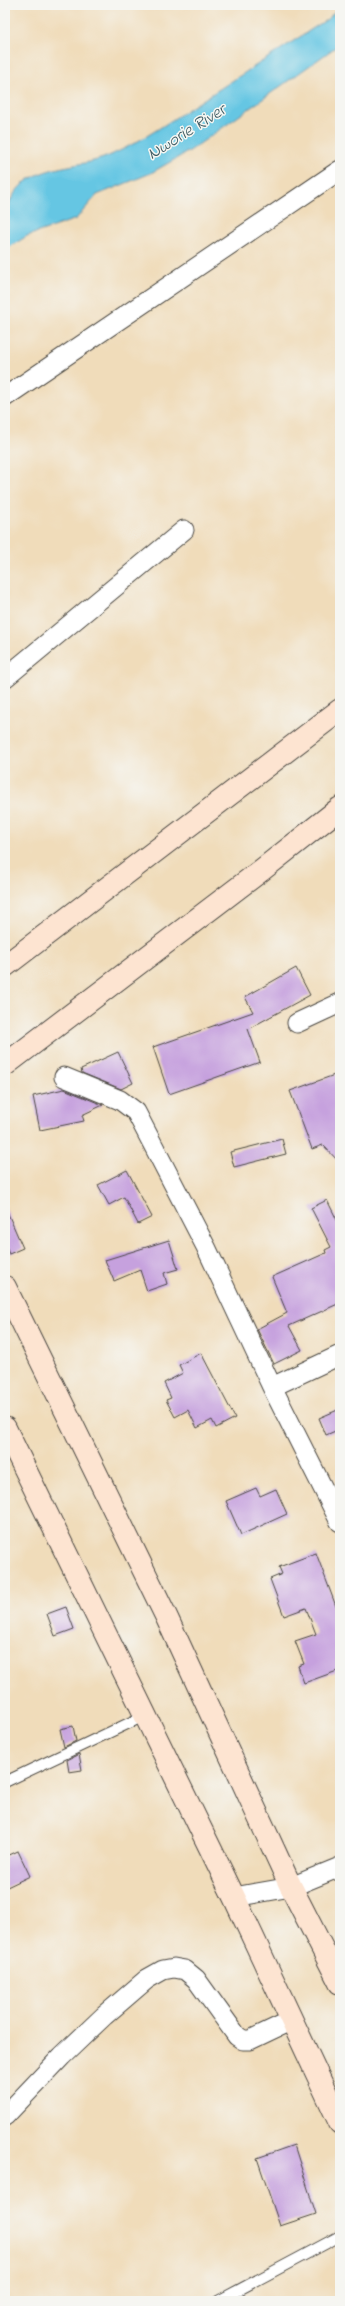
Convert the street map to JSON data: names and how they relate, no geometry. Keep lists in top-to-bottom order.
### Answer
{
  "water": ["Nworie River"]
}
